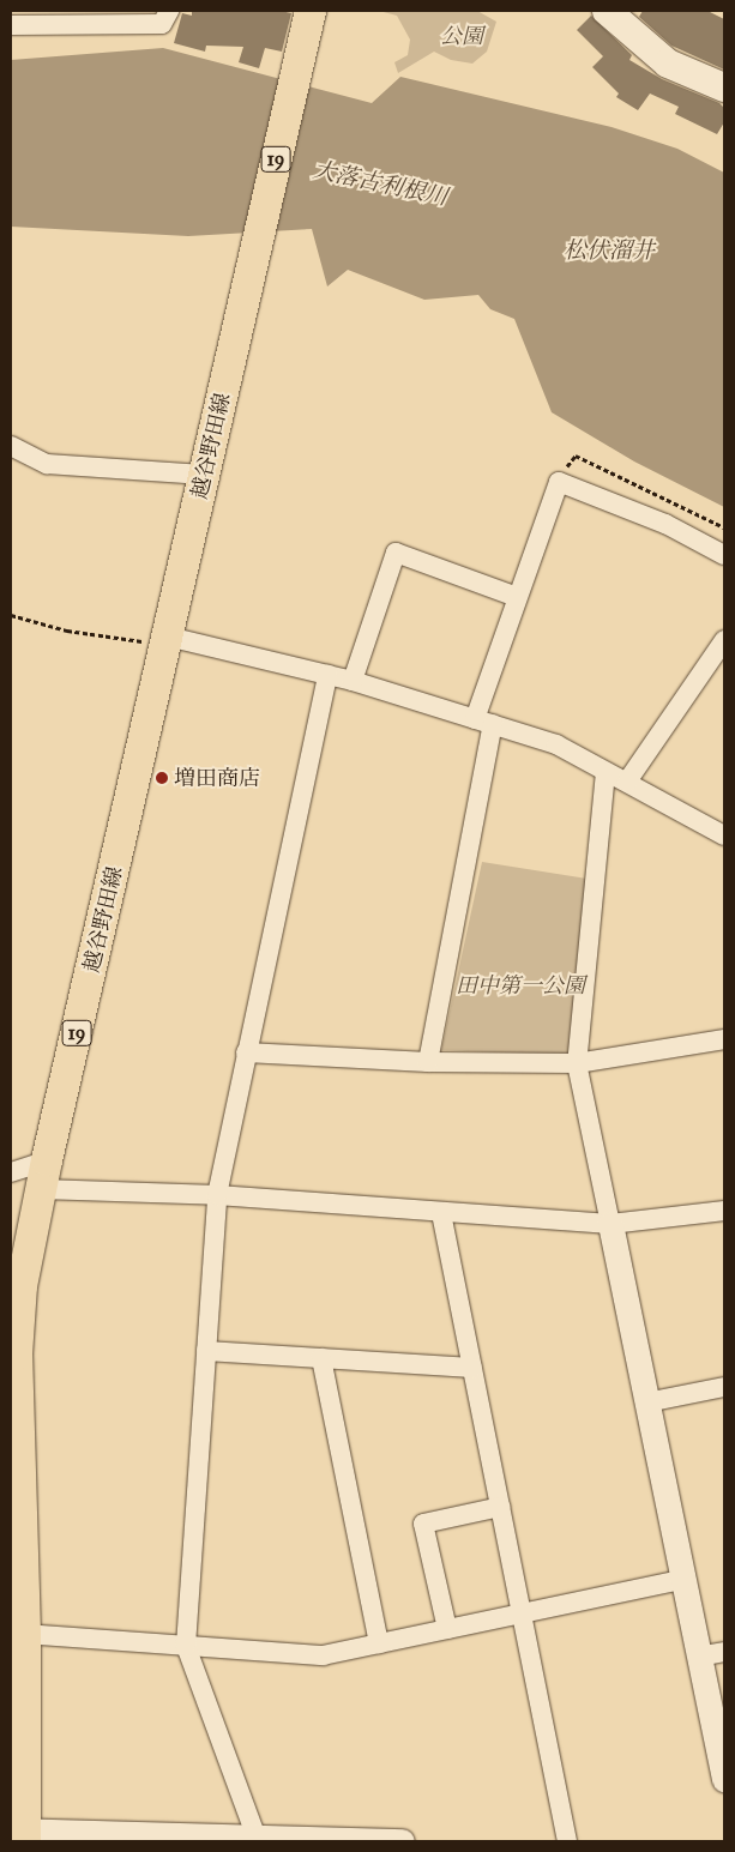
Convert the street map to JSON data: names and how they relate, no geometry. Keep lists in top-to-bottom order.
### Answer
{
  "streets": {
    "main road": ["19", "越谷野田線"]
  },
  "water": ["大落古利根川", "松伏溜井"],
  "parks": ["公園", "田中第一公園"],
  "places": ["増田商店"]
}
